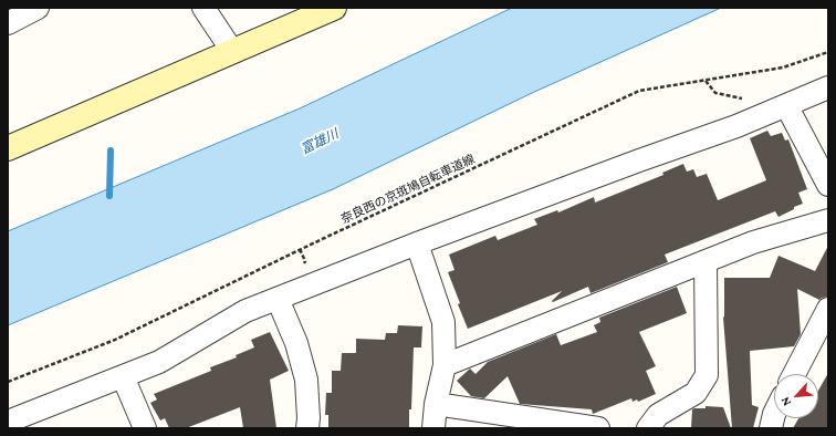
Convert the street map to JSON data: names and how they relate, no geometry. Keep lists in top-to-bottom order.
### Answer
{
  "streets": {
    "path": ["奈良西の京斑鳩自転車道線"]
  },
  "water": ["富雄川"],
  "north": "bottom left"
}
